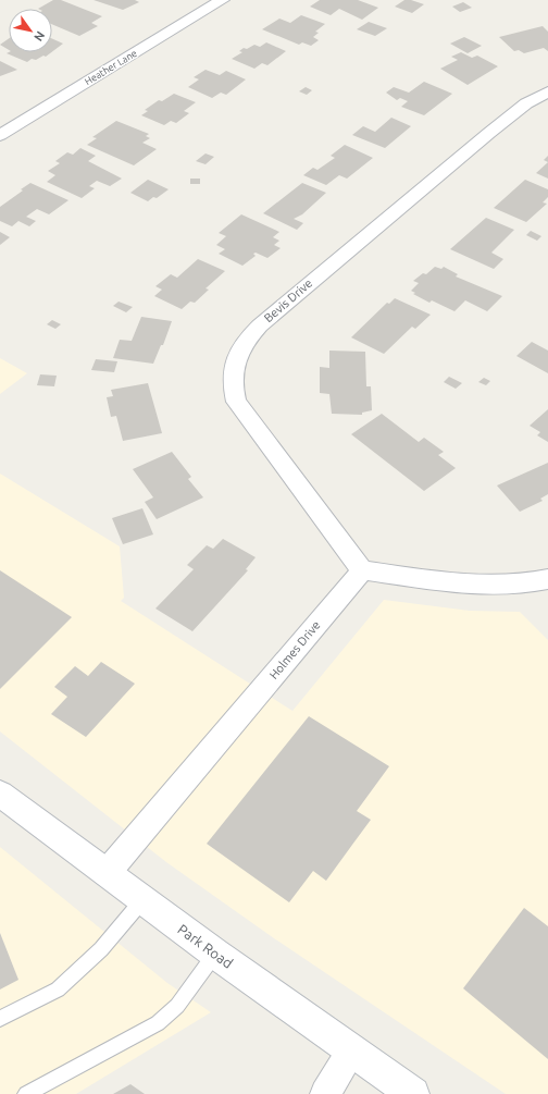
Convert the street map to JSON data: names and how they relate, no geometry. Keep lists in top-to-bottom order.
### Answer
{
  "streets": {
    "main road": ["Park Road"],
    "street": ["Heather Lane", "Bevis Drive", "Holmes Drive"]
  },
  "crossings": [
    ["Bevis Drive", "Holmes Drive"],
    ["Holmes Drive", "Park Road"]
  ],
  "north": "bottom right"
}
